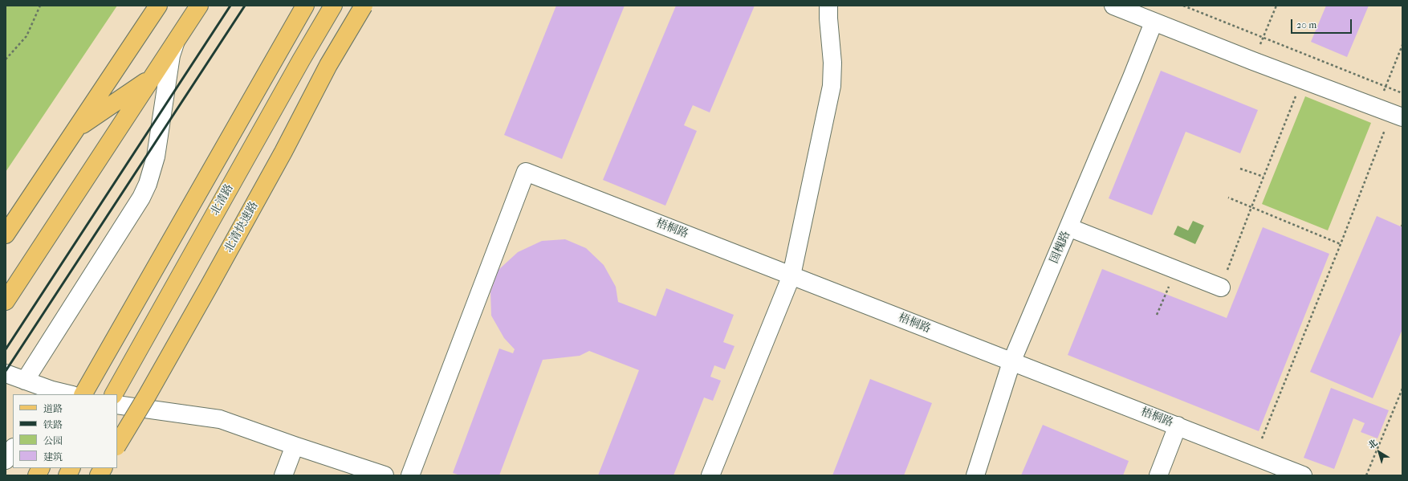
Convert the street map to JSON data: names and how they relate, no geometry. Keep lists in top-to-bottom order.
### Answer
{
  "streets": {
    "main road": ["北清路", "北清快速路"],
    "street": ["梧桐路", "国槐路"]
  },
  "crossings": [
    ["梧桐路", "国槐路"]
  ],
  "legend": [
    "道路",
    "铁路",
    "公园",
    "建筑"
  ],
  "scale_bar": "20 m",
  "north": "top left"
}
